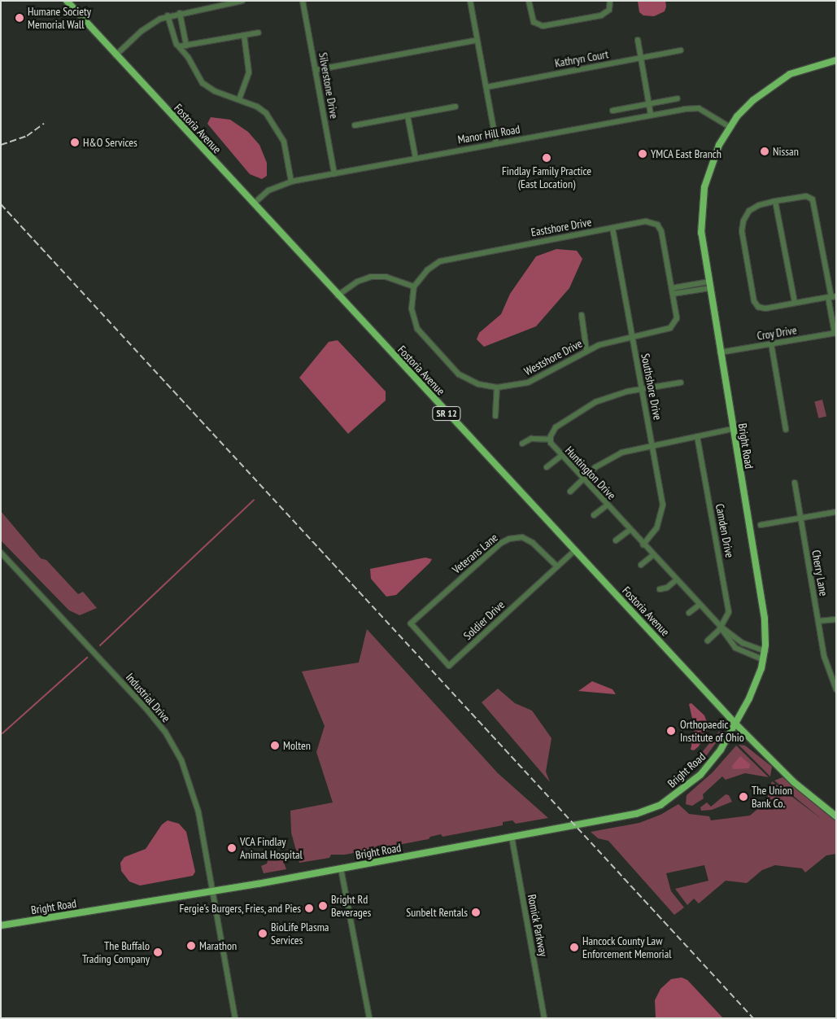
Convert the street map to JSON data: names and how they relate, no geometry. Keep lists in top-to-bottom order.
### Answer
{
  "streets": {
    "main road": ["Fostoria Avenue", "SR 12", "Bright Road"],
    "street": [
      "Kathryn Court",
      "Silverstone Drive",
      "Manor Hill Road",
      "Eastshore Drive",
      "Croy Drive",
      "Westshore Drive",
      "Southshore Drive",
      "Huntington Drive",
      "Camden Drive",
      "Veterans Lane",
      "Cherry Lane",
      "Soldier Drive",
      "Industrial Drive",
      "Romick Parkway"
    ]
  },
  "crossings": [
    ["Silverstone Drive", "Manor Hill Road"],
    ["Fostoria Avenue", "Manor Hill Road"],
    ["Fostoria Avenue", "Bright Road"],
    ["Fostoria Avenue", "Soldier Drive"],
    ["Manor Hill Road", "Bright Road"],
    ["Eastshore Drive", "Westshore Drive"],
    ["Eastshore Drive", "Southshore Drive"],
    ["Croy Drive", "Bright Road"],
    ["Westshore Drive", "Southshore Drive"],
    ["Southshore Drive", "Huntington Drive"],
    ["Bright Road", "Huntington Drive"],
    ["Bright Road", "Industrial Drive"],
    ["Bright Road", "Romick Parkway"],
    ["Huntington Drive", "Camden Drive"],
    ["Veterans Lane", "Soldier Drive"]
  ],
  "places": [
    "Humane Society Memorial Wall",
    "H&O Services",
    "Nissan",
    "YMCA East Branch",
    "Findlay Family Practice (East Location)",
    "Orthopaedic Institute of Ohio",
    "Molten",
    "The Union Bank Co.",
    "VCA Findlay Animal Hospital",
    "Bright Rd Beverages",
    "Fergie's Burgers, Fries, and Pies",
    "Sunbelt Rentals",
    "BioLife Plasma Services",
    "Marathon",
    "Hancock County Law Enforcement Memorial",
    "The Buffalo Trading Company"
  ]
}
